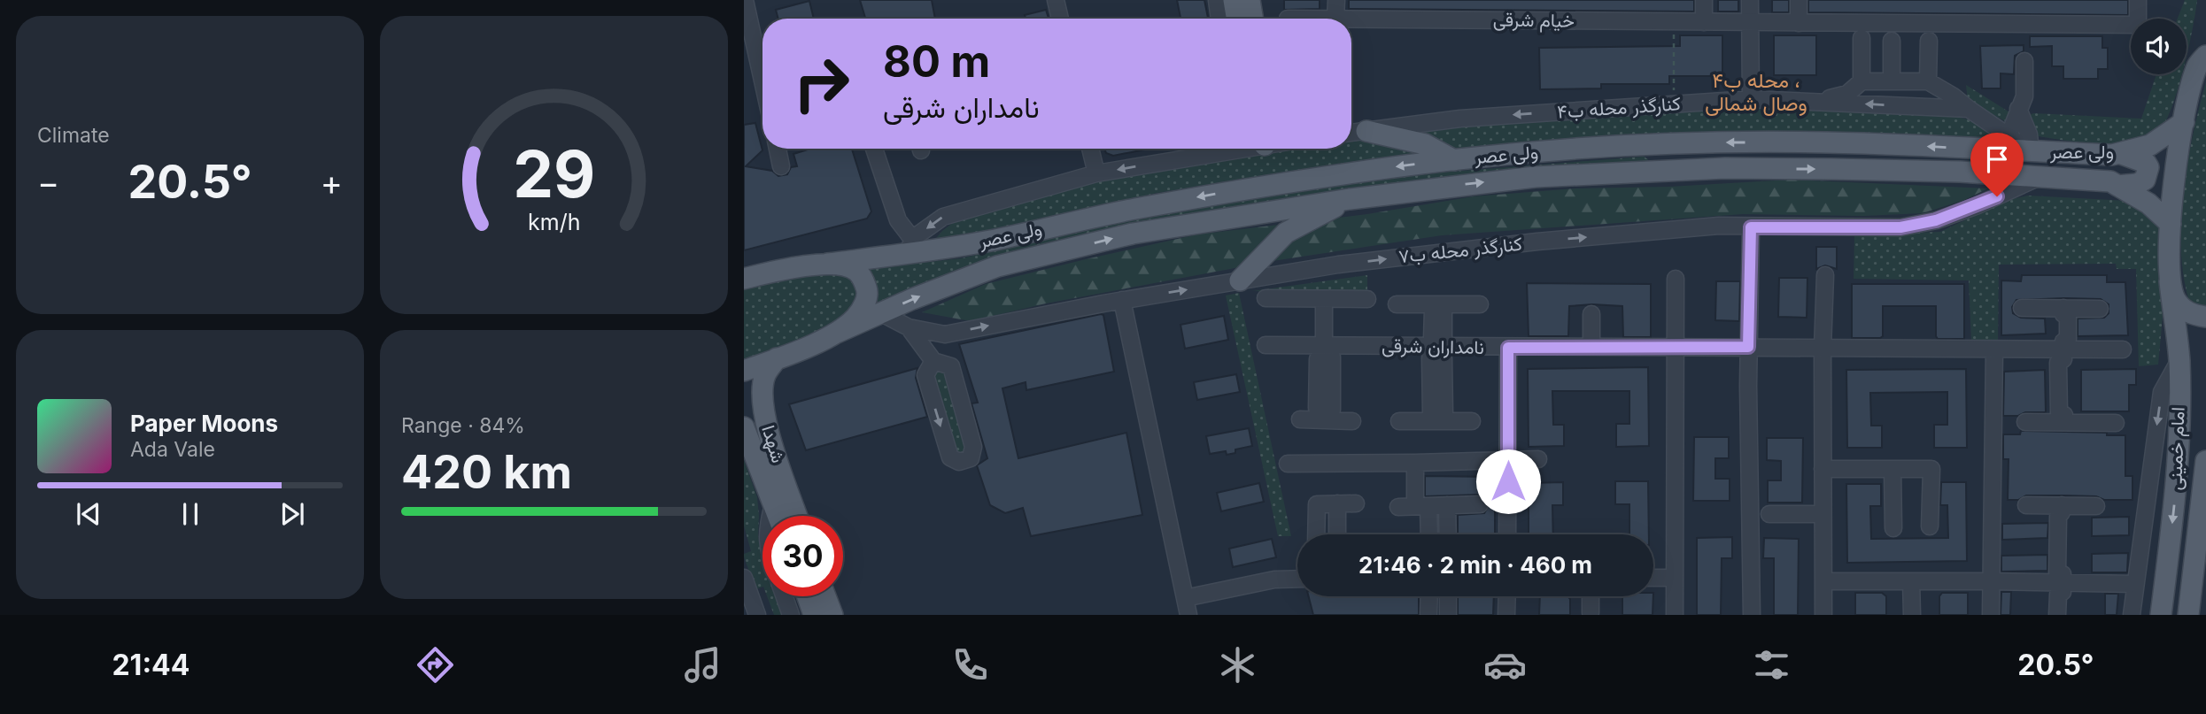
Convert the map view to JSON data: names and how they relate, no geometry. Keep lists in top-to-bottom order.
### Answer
{
  "streets": {
    "main road": ["ولی عصر", "شهدا", "امام خمینی"],
    "street": [
      "خیام شرقی",
      "کنارگذر محله ب۴",
      "کنارگذر محله ب۷",
      "نامداران شرقی"
    ]
  },
  "crossings": [
    ["ولی عصر", "کنارگذر محله ب۷"],
    ["ولی عصر", "شهدا"],
    ["ولی عصر", "امام خمینی"]
  ],
  "one_way": ["کنارگذر محله ب۴"],
  "districts": ["محله ب۴ ، وصال شمالی"],
  "page": {
    "tile": [
      "Climate",
      ["Range · 84%", "420 km"]
    ],
    "turn": ["80 m", "نامداران شرقی"],
    "heat": ["−", "20.5°", "+"],
    "song": ["Paper Moons", "Ada Vale"],
    "limit": "30",
    "trip": "21:46 · 2 min · 460 m",
    "tabs": ["21:44", "20.5°"],
    "gauge": ["29", "km/h"]
  }
}
